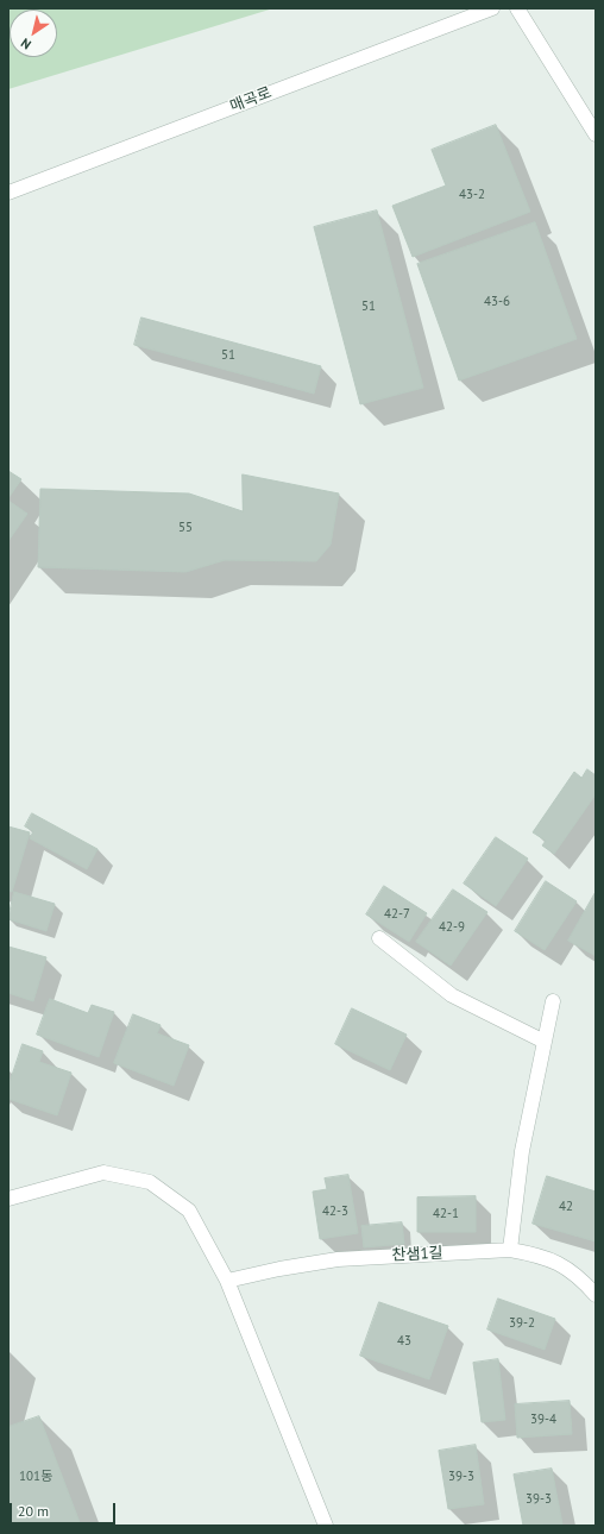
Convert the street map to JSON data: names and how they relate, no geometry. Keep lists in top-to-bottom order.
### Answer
{
  "streets": {
    "street": ["매곡로", "찬샘1길"]
  },
  "house_numbers": [
    "43-2",
    "43-6",
    "51",
    "51",
    "55",
    "42-7",
    "42-9",
    "42",
    "42-3",
    "42-1",
    "39-2",
    "43",
    "39-4",
    "101동",
    "39-3",
    "39-3"
  ],
  "scale_bar": "20 m",
  "north": "bottom left"
}
